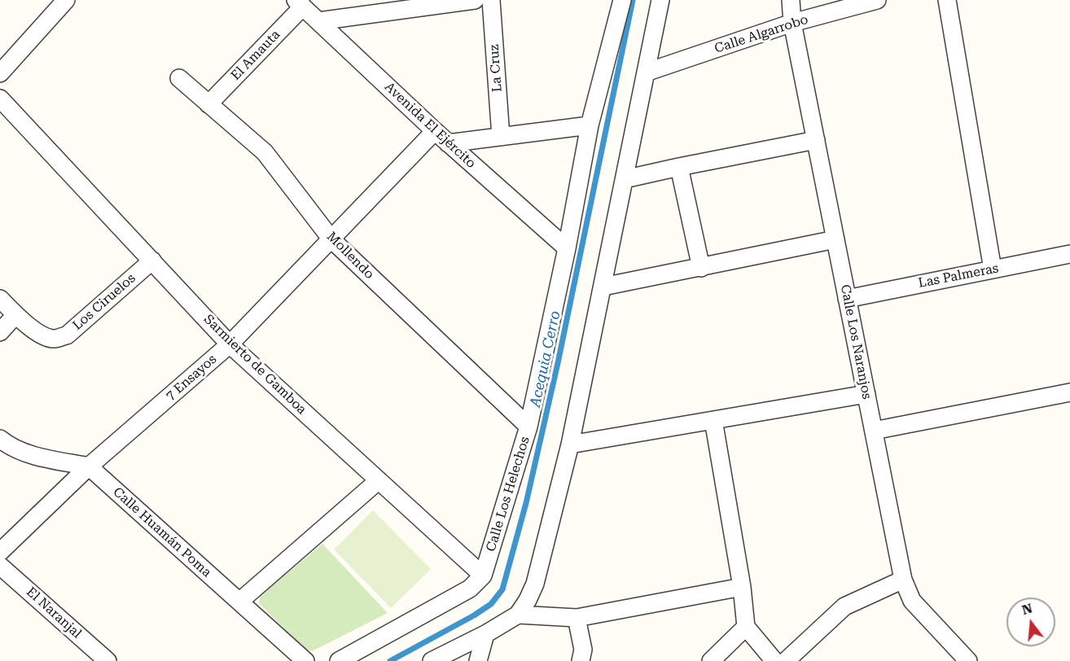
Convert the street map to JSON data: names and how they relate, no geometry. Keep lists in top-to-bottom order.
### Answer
{
  "streets": {
    "street": [
      "Calle Algarrobo",
      "El Amauta",
      "La Cruz",
      "Avenida El Ejército",
      "Mollendo",
      "Las Palmeras",
      "Los Ciruelos",
      "Calle Los Naranjos",
      "Sarmierto de Gamboa",
      "7 Ensayos",
      "Calle Los Helechos",
      "Calle Huamán Poma",
      "El Naranjal"
    ]
  },
  "crossings": [
    ["Calle Algarrobo", "Calle Los Naranjos"],
    ["El Amauta", "Avenida El Ejército"],
    ["El Amauta", "Mollendo"],
    ["Avenida El Ejército", "7 Ensayos"],
    ["Avenida El Ejército", "Calle Los Helechos"],
    ["Mollendo", "7 Ensayos"],
    ["Mollendo", "Calle Los Helechos"],
    ["Las Palmeras", "Calle Los Naranjos"],
    ["Los Ciruelos", "Sarmierto de Gamboa"],
    ["Sarmierto de Gamboa", "7 Ensayos"],
    ["Sarmierto de Gamboa", "Calle Los Helechos"],
    ["7 Ensayos", "Calle Huamán Poma"]
  ],
  "water": ["Acequia Cerro"],
  "north": "top"
}
